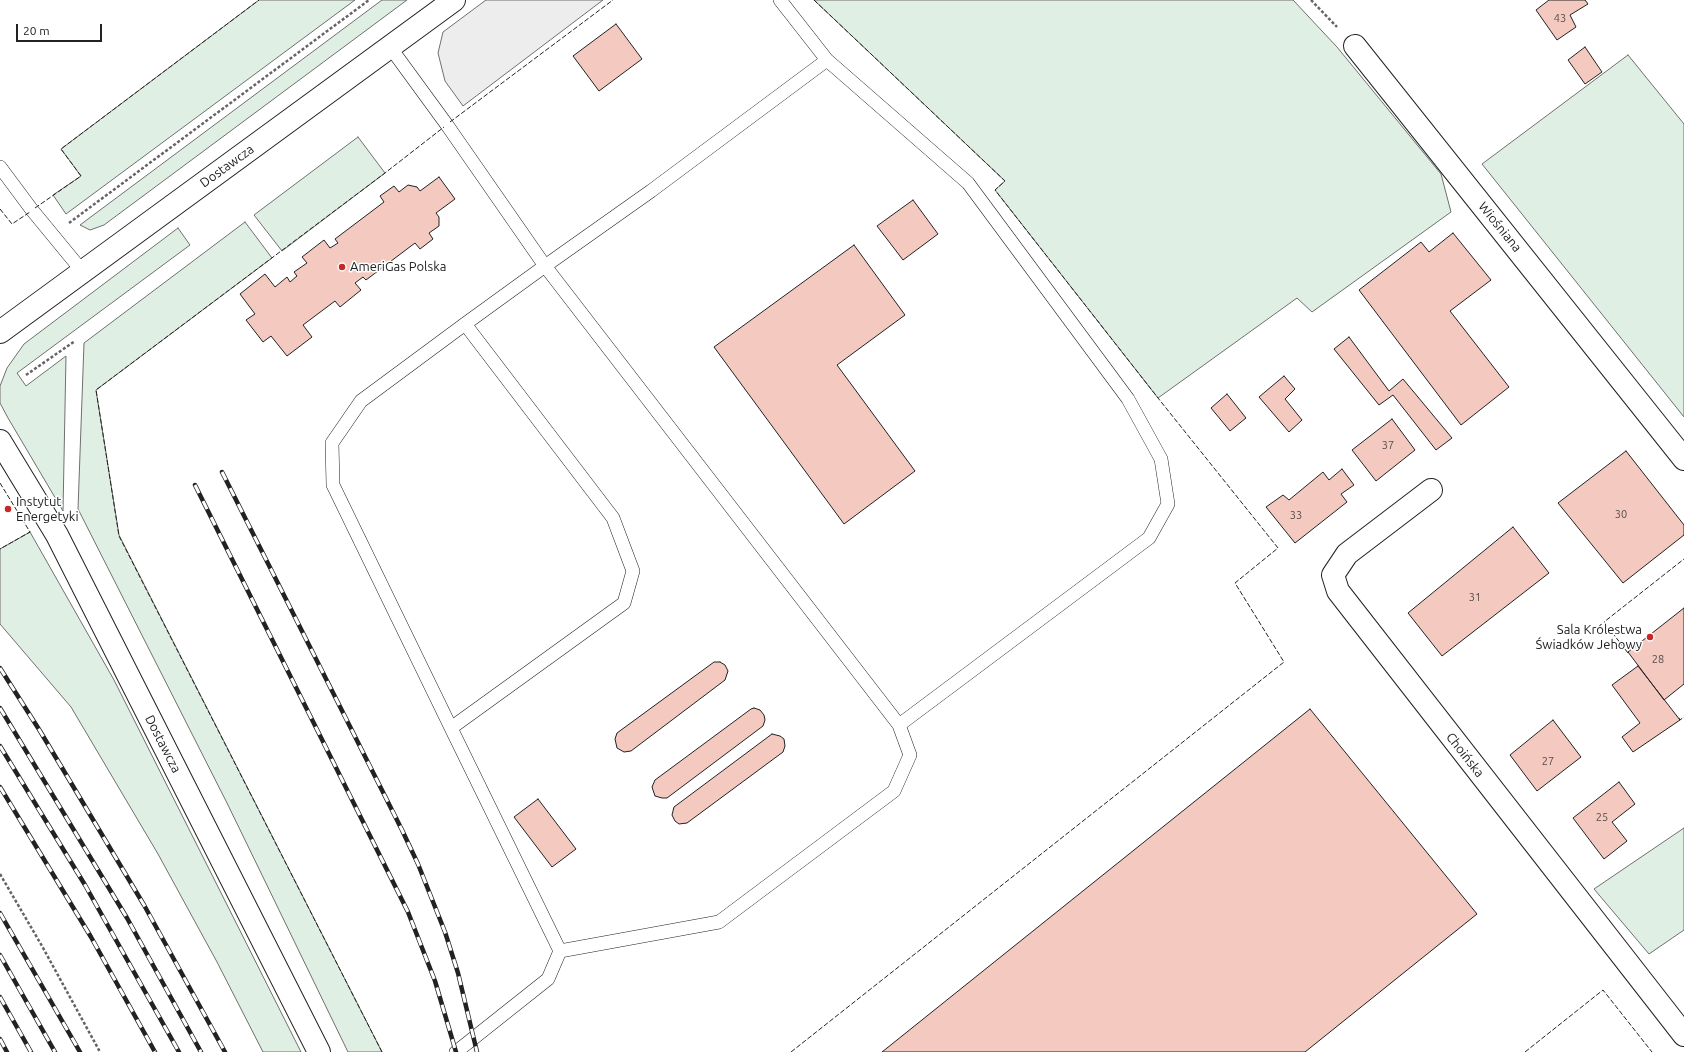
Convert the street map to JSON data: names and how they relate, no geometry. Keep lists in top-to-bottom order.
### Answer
{
  "streets": {
    "street": ["Dostawcza", "Wiośniana", "Choińska"]
  },
  "places": ["AmeriGas Polska", "Instytut Energetyki", "Sala Królestwa Świadków Jehowy"],
  "house_numbers": [
    "43",
    "37",
    "30",
    "33",
    "31",
    "28",
    "27",
    "25"
  ],
  "scale_bar": "20 m"
}
